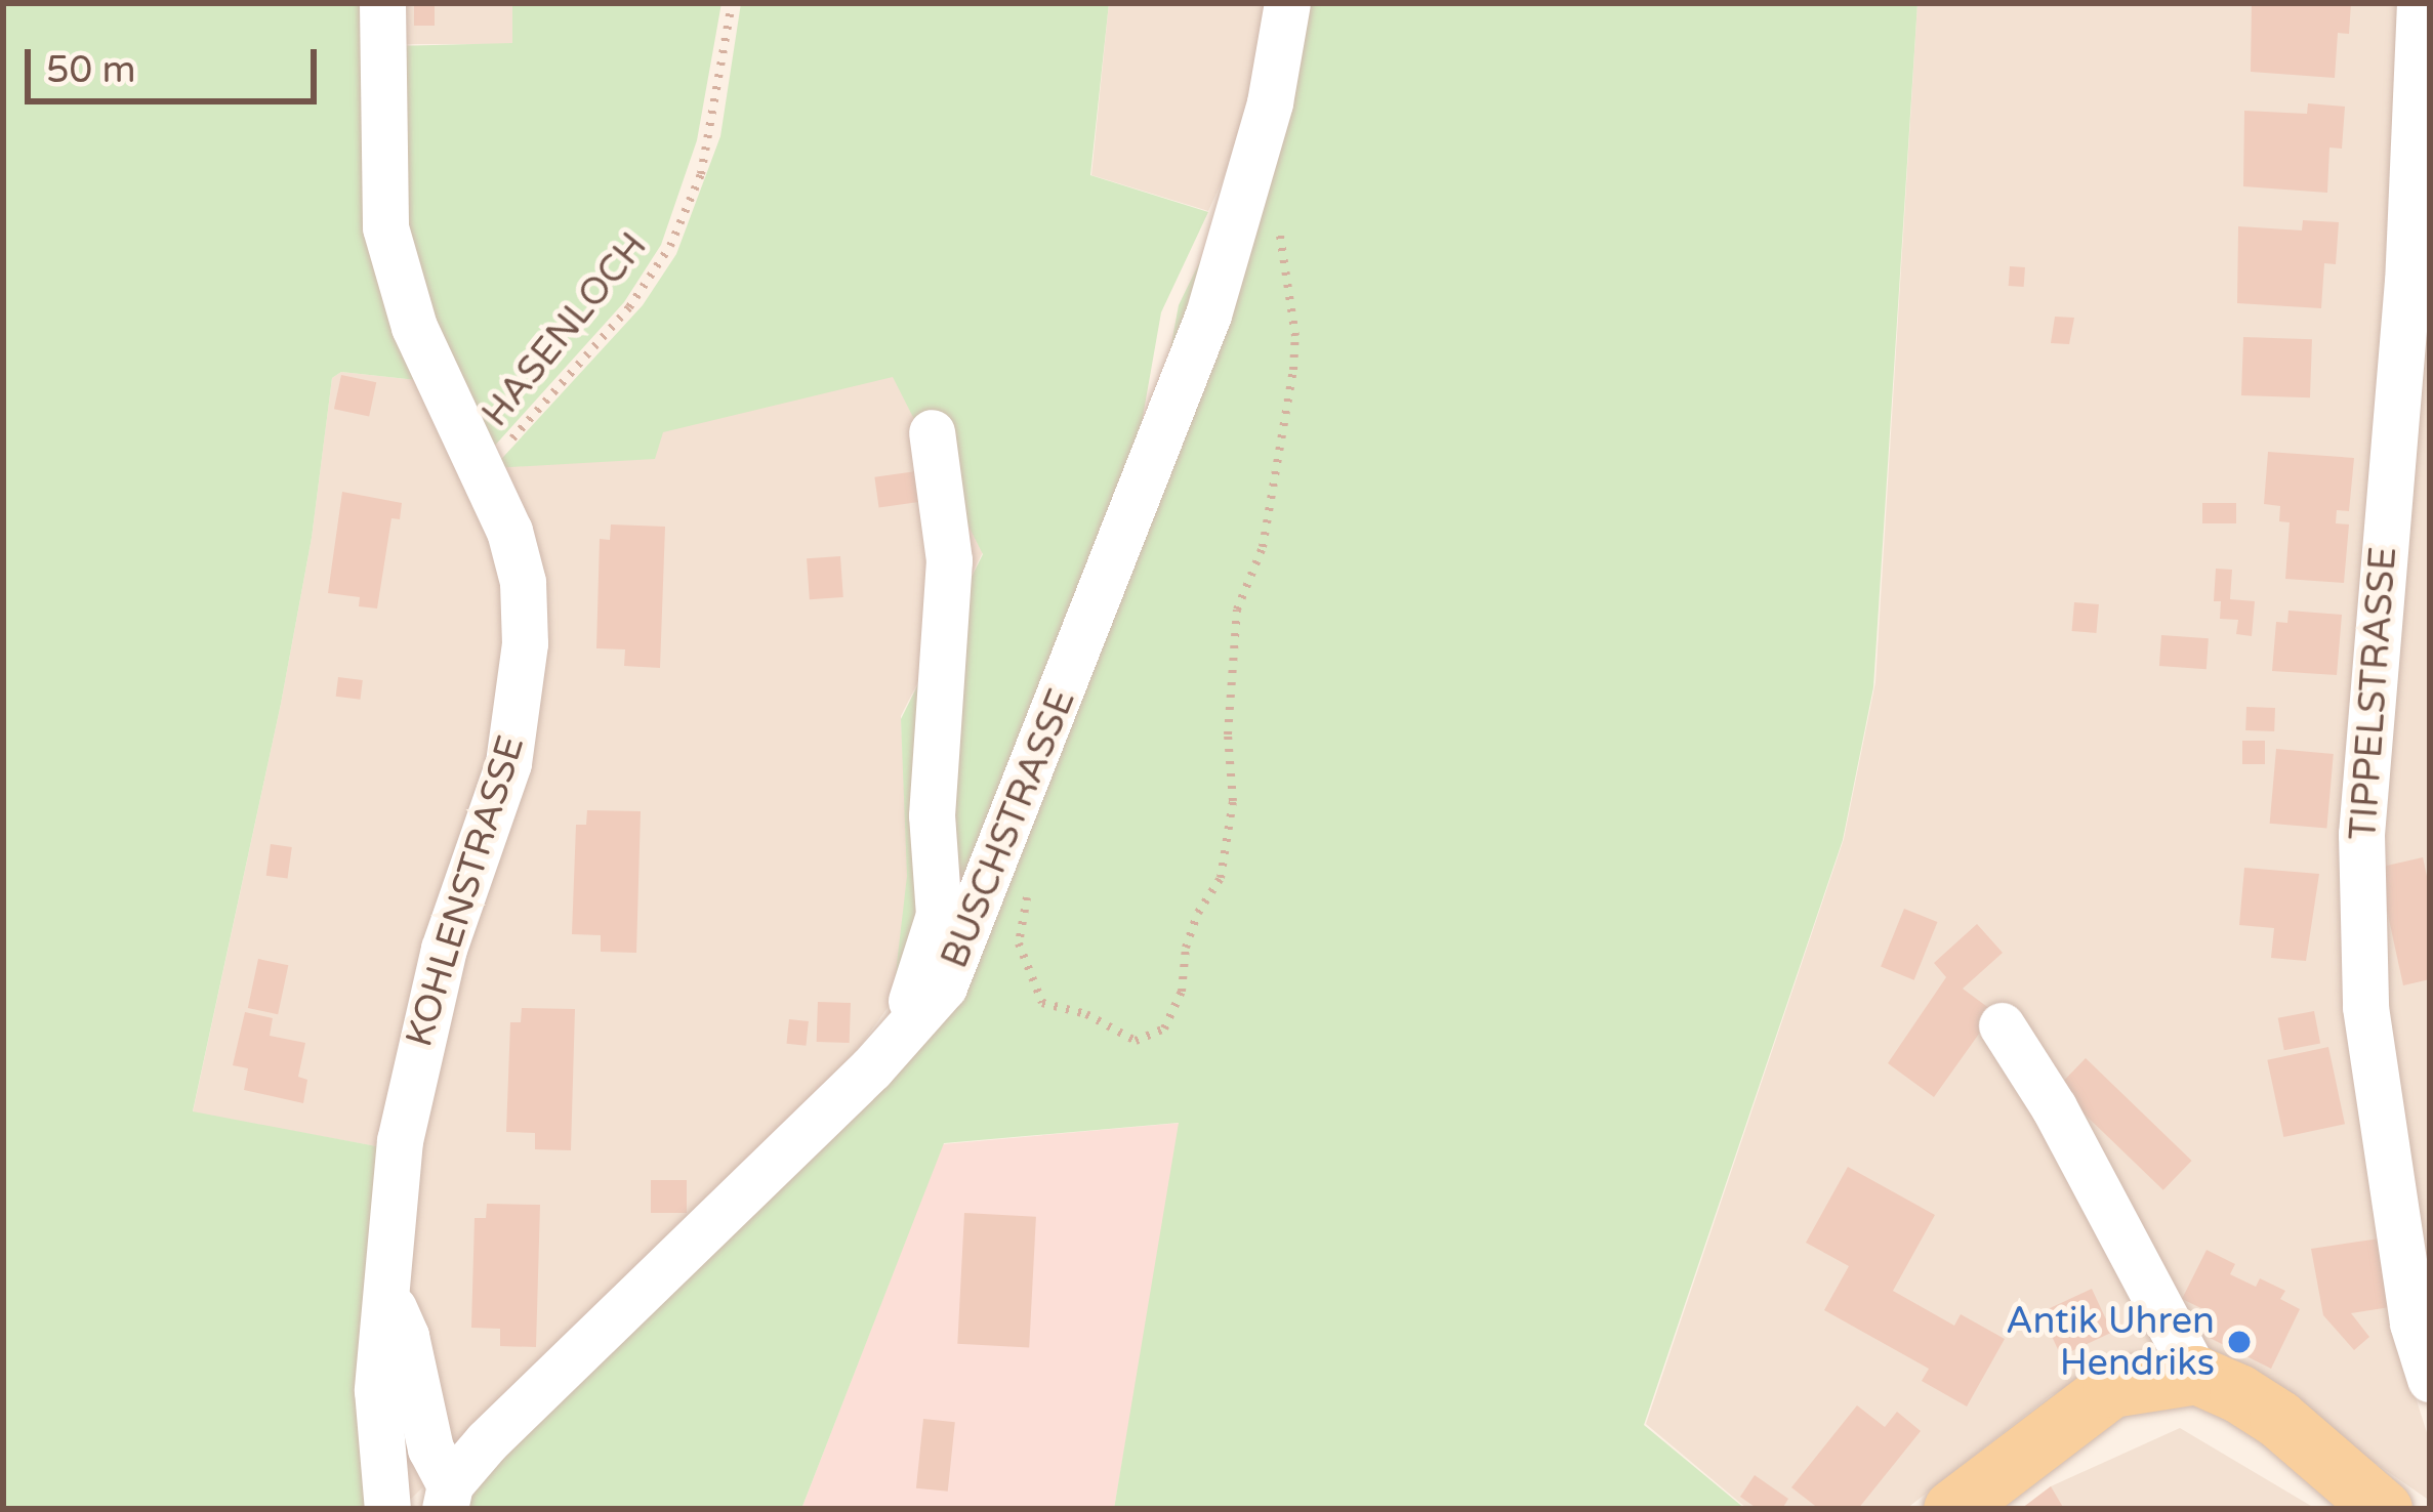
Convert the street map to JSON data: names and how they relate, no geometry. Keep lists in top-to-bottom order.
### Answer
{
  "streets": {
    "street": ["TIPPELSTRASSE", "BUSCHSTRASSE", "KOHLENSTRASSE"],
    "path": ["HASENLOCH"]
  },
  "crossings": [
    ["HASENLOCH", "KOHLENSTRASSE"],
    ["BUSCHSTRASSE", "KOHLENSTRASSE"]
  ],
  "places": ["Antik Uhren Hendriks"],
  "scale_bar": "50 m"
}
